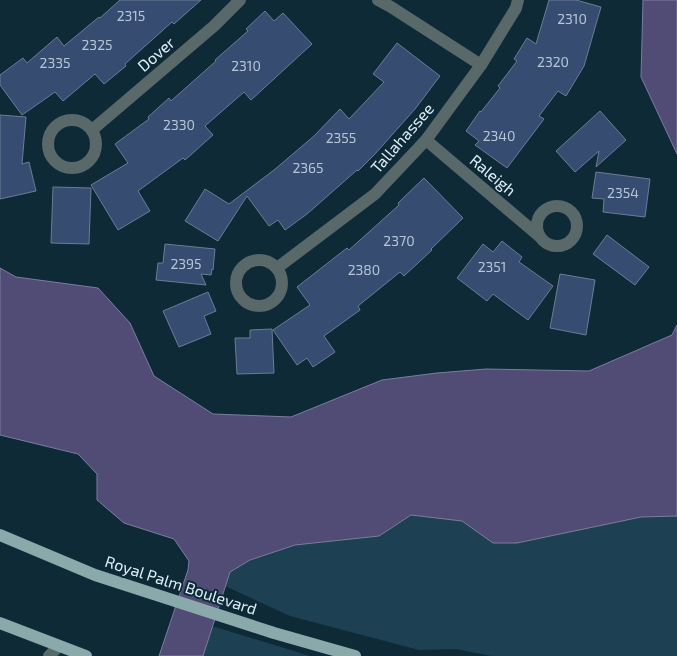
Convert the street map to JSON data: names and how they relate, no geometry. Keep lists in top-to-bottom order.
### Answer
{
  "streets": {
    "main road": ["Royal Palm Boulevard"],
    "street": ["Dover", "Tallahassee", "Raleigh"]
  },
  "crossings": [
    ["Tallahassee", "Raleigh"]
  ],
  "house_numbers": [
    "2315",
    "2310",
    "2325",
    "2320",
    "2335",
    "2310",
    "2330",
    "2340",
    "2355",
    "2365",
    "2354",
    "2370",
    "2395",
    "2351",
    "2380"
  ]
}
